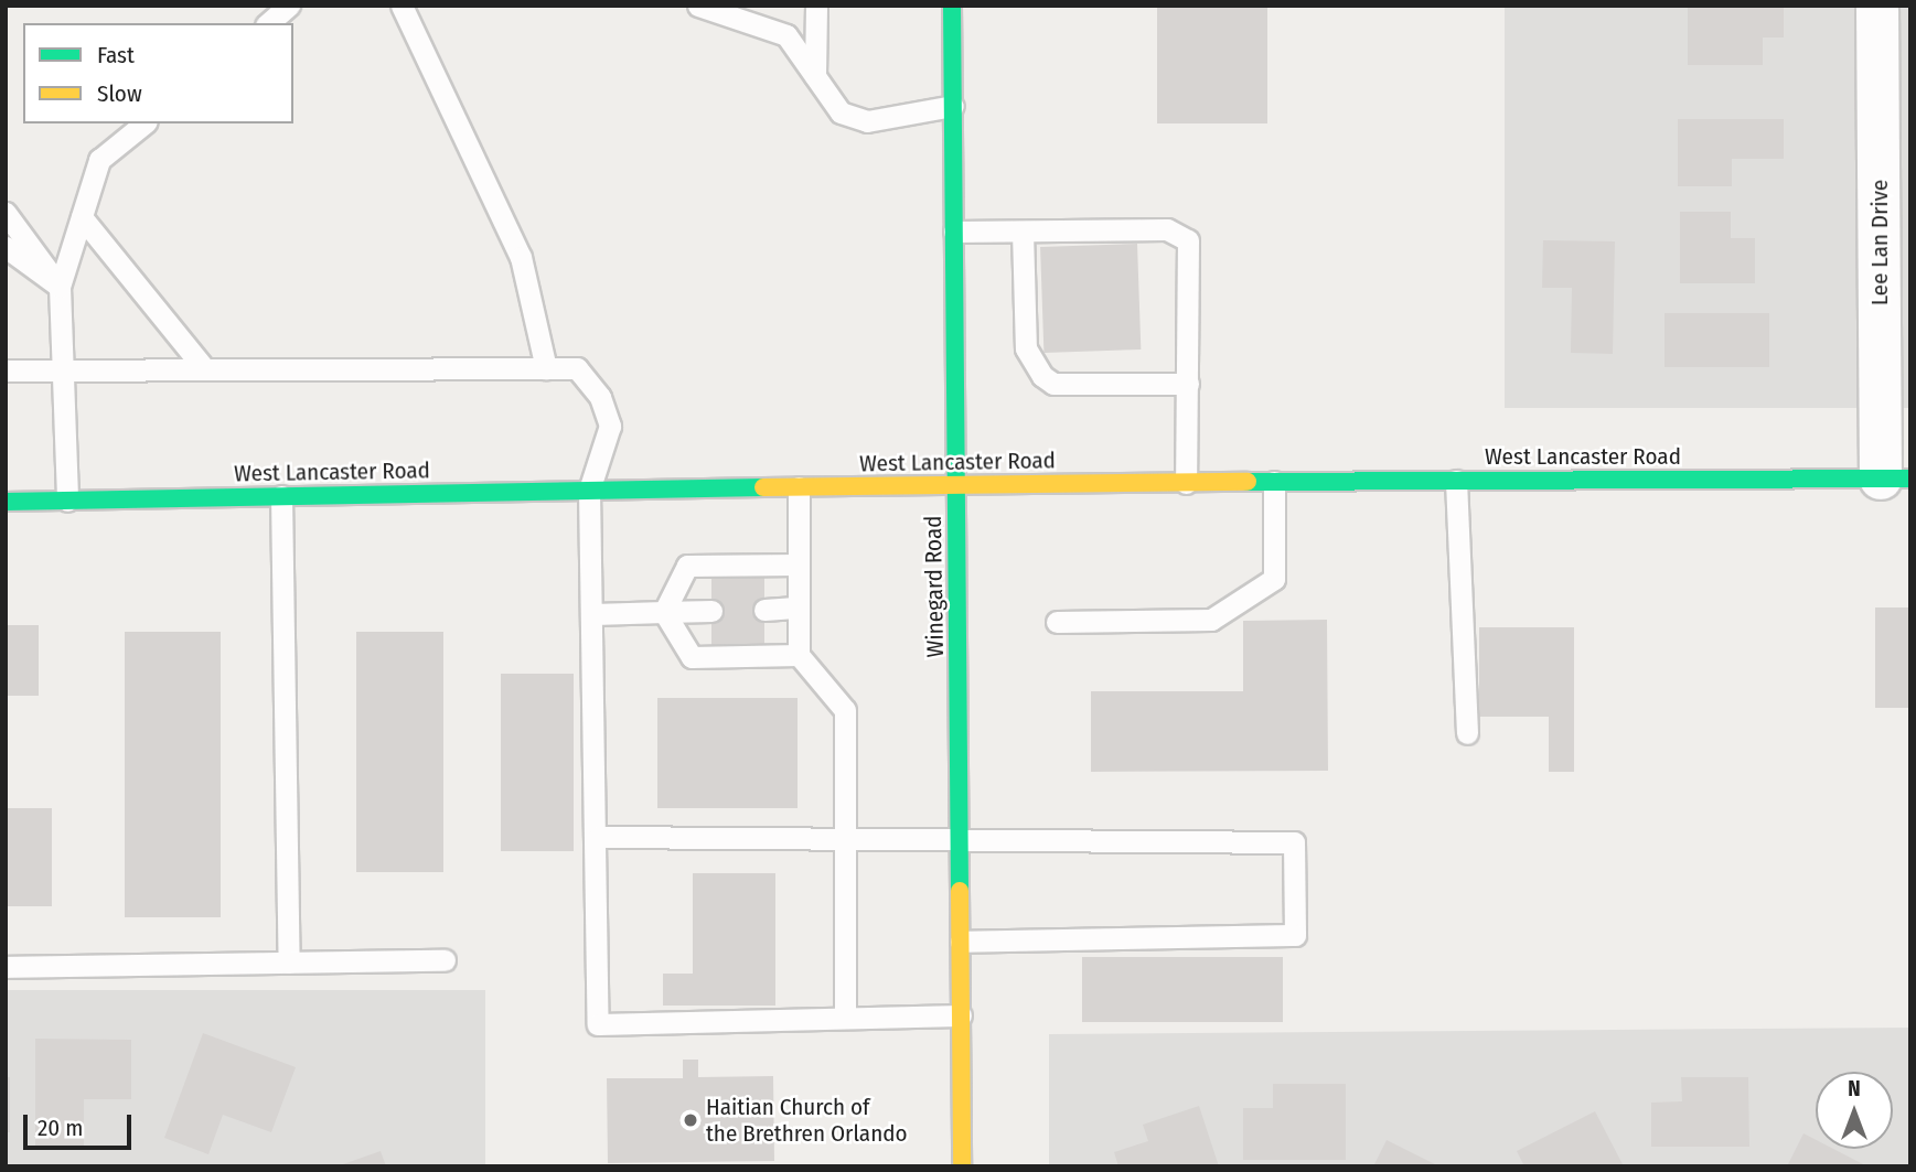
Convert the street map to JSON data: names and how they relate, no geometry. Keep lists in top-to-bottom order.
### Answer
{
  "streets": {
    "street": ["Lee Lan Drive", "West Lancaster Road", "Winegard Road"]
  },
  "crossings": [
    ["Lee Lan Drive", "West Lancaster Road"],
    ["West Lancaster Road", "Winegard Road"]
  ],
  "places": ["Haitian Church of the Brethren Orlando"],
  "legend": ["Fast", "Slow"],
  "scale_bar": "20 m",
  "north": "top"
}
